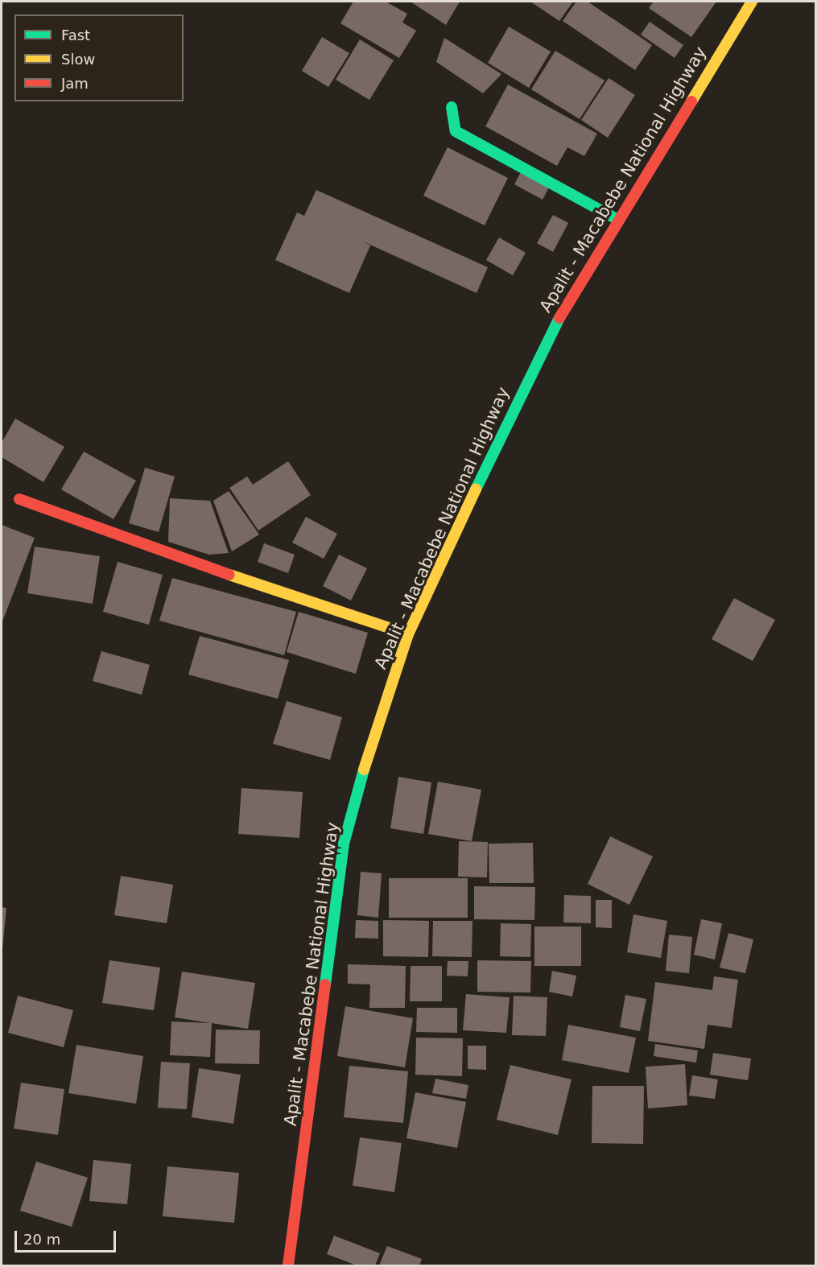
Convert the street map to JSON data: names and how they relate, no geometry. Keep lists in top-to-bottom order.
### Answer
{
  "streets": {
    "main road": ["Apalit - Macabebe National Highway"]
  },
  "legend": ["Fast", "Slow", "Jam"],
  "scale_bar": "20 m"
}
